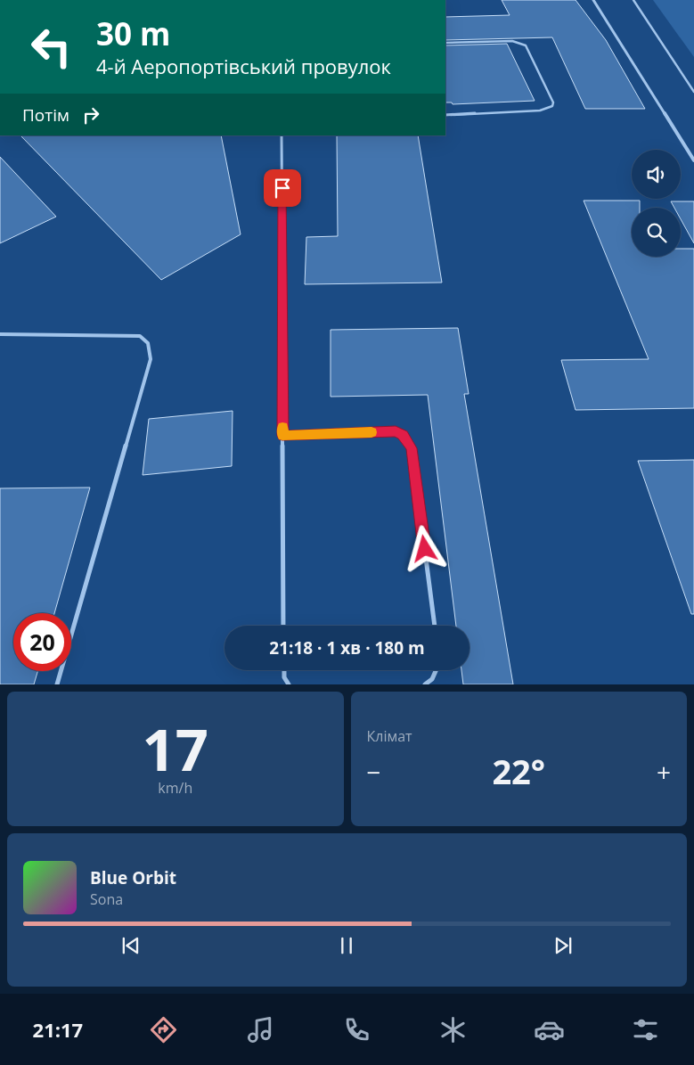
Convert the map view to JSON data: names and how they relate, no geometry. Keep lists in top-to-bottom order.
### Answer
{
  "page": {
    "turn": ["30 m", "4-й Аеропортівський провулок"],
    "then": "Потім",
    "limit": "20",
    "trip": "21:18 · 1 хв · 180 m",
    "tile": [
      ["17", "km/h"],
      "Клімат"
    ],
    "heat": ["−", "22°", "+"],
    "song": ["Blue Orbit", "Sona"],
    "tabs": "21:17"
  }
}
